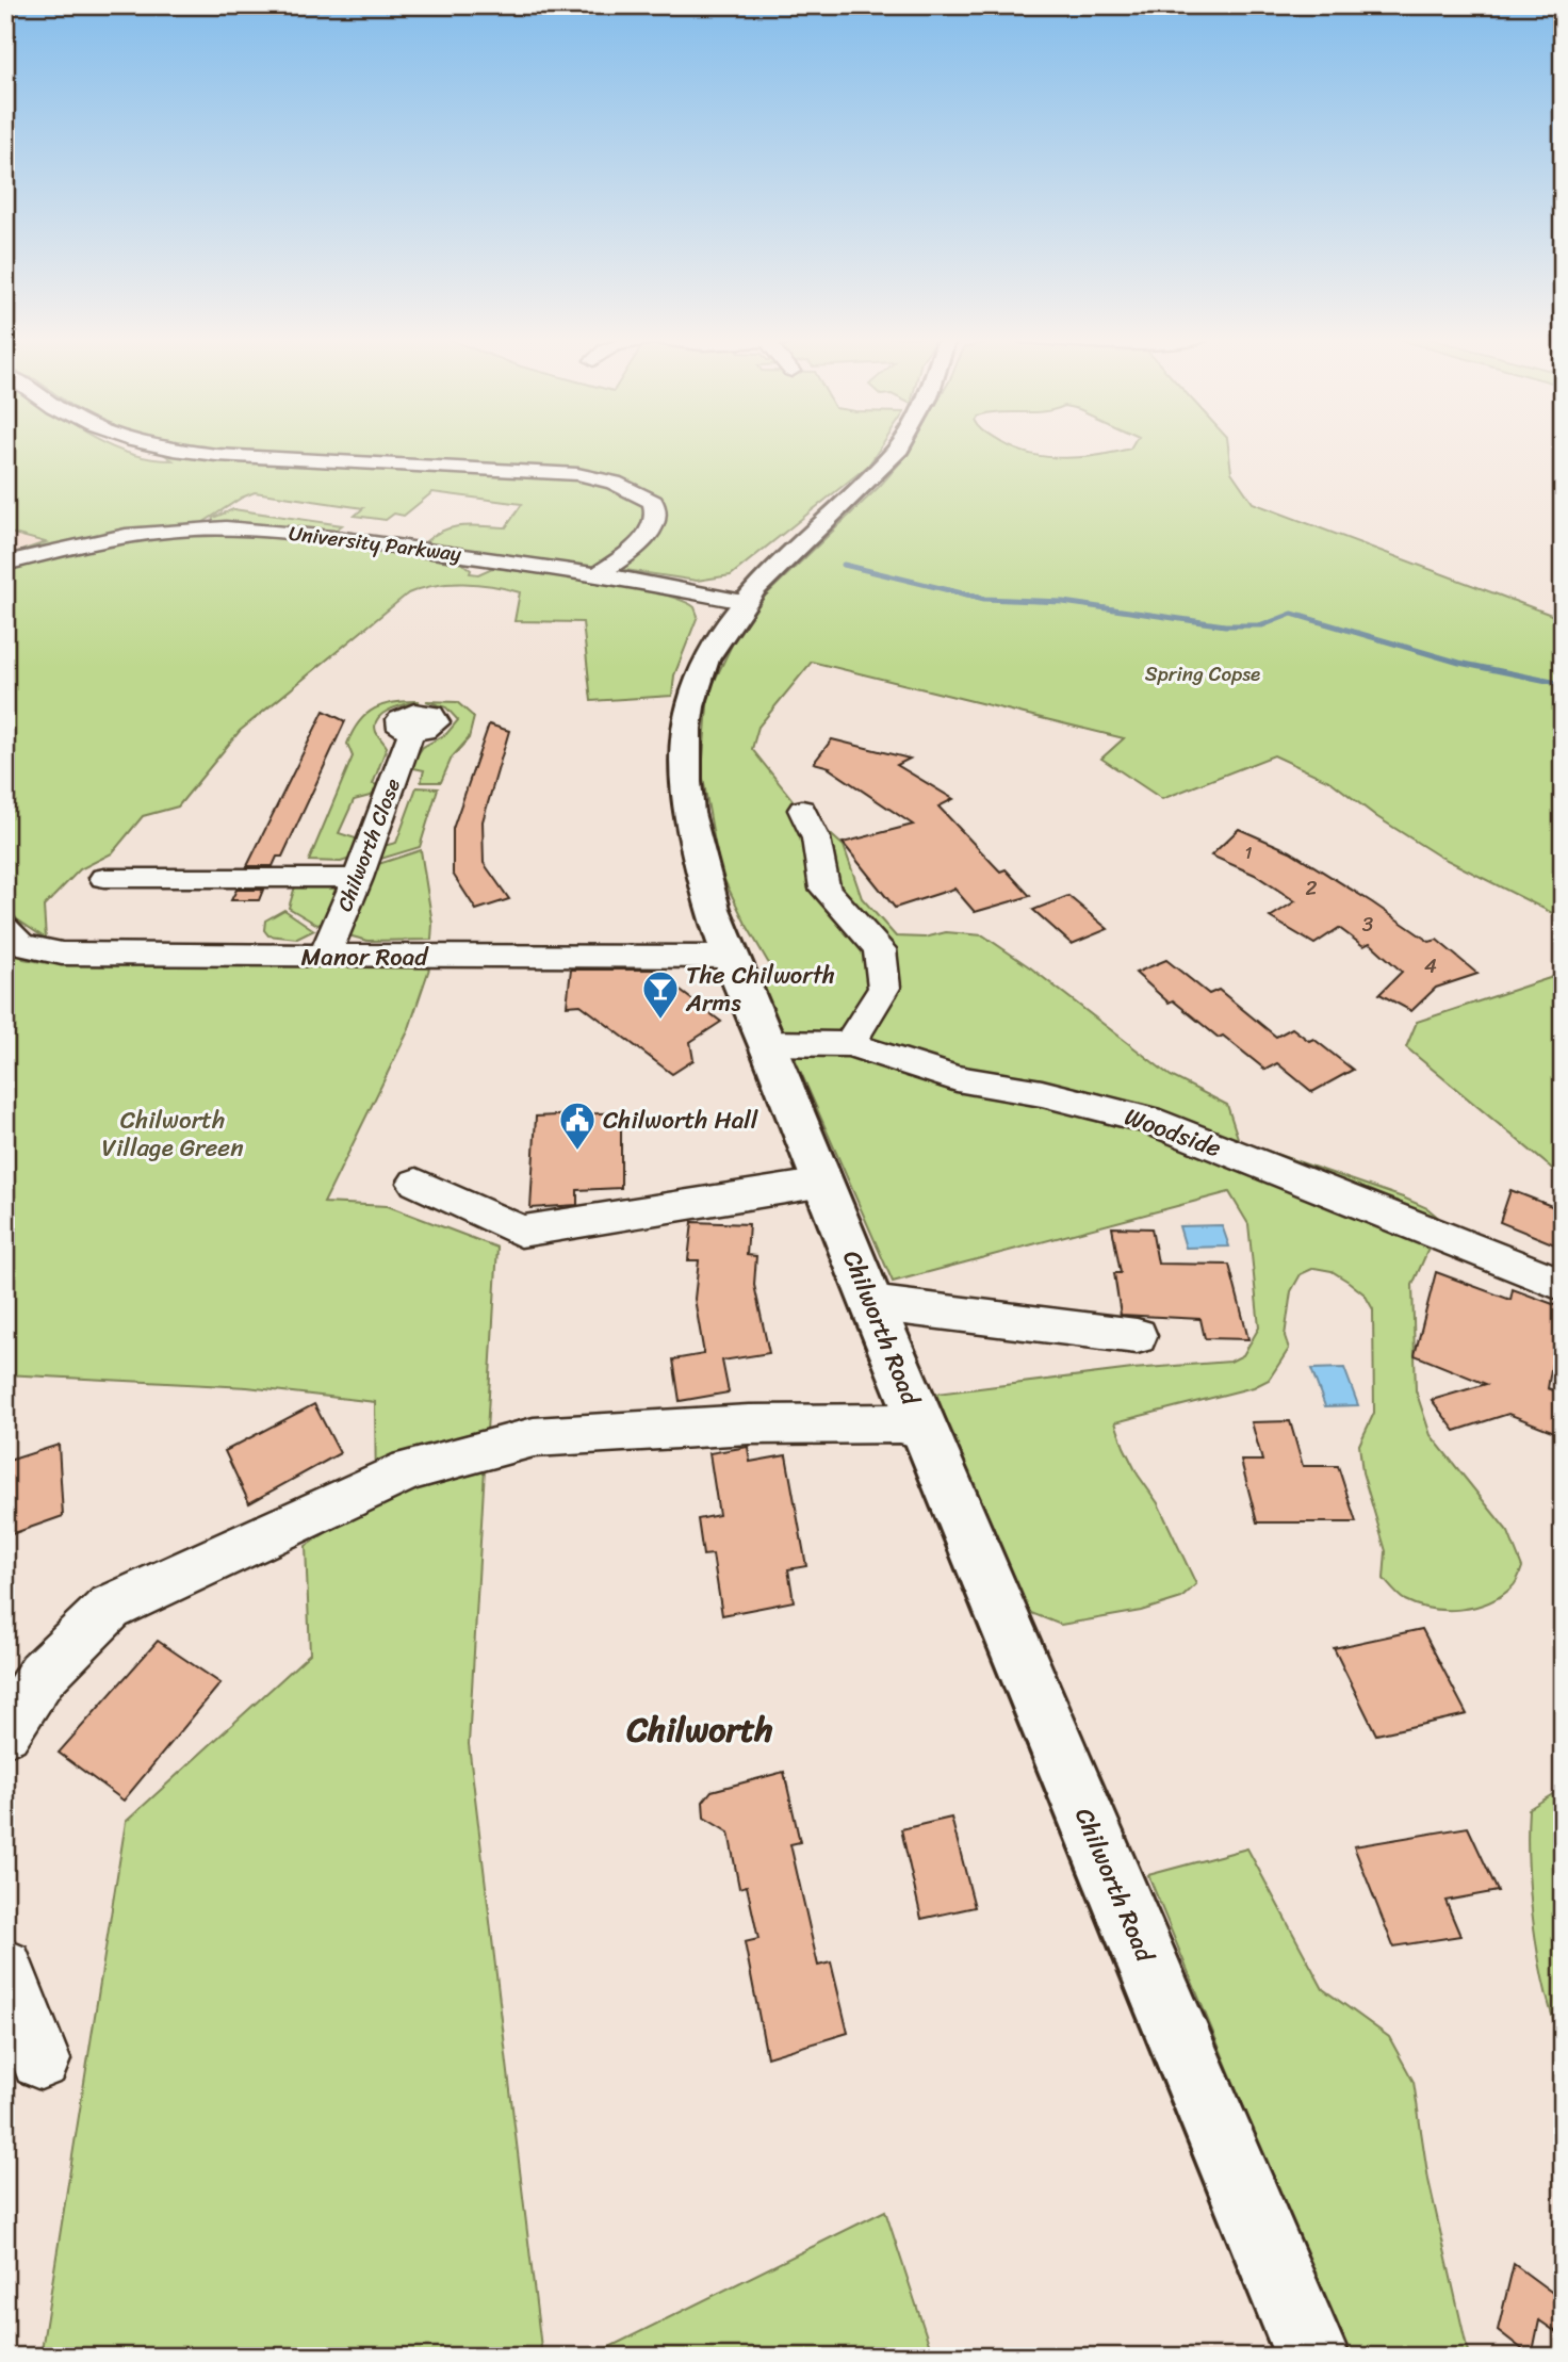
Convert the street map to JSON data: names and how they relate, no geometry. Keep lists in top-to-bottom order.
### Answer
{
  "streets": {
    "main road": ["Chilworth Road"],
    "street": [
      "University Parkway",
      "Chilworth Close",
      "Manor Road",
      "Woodside"
    ]
  },
  "crossings": [
    ["University Parkway", "Chilworth Road"],
    ["Chilworth Close", "Manor Road"],
    ["Manor Road", "Chilworth Road"],
    ["Woodside", "Chilworth Road"]
  ],
  "districts": ["Chilworth"],
  "parks": ["Spring Copse", "Chilworth Village Green"],
  "places": {
    "bar": ["The Chilworth Arms"],
    "public building": ["Chilworth Hall"]
  },
  "house_numbers": [
    "1",
    "2",
    "3",
    "4"
  ]
}
